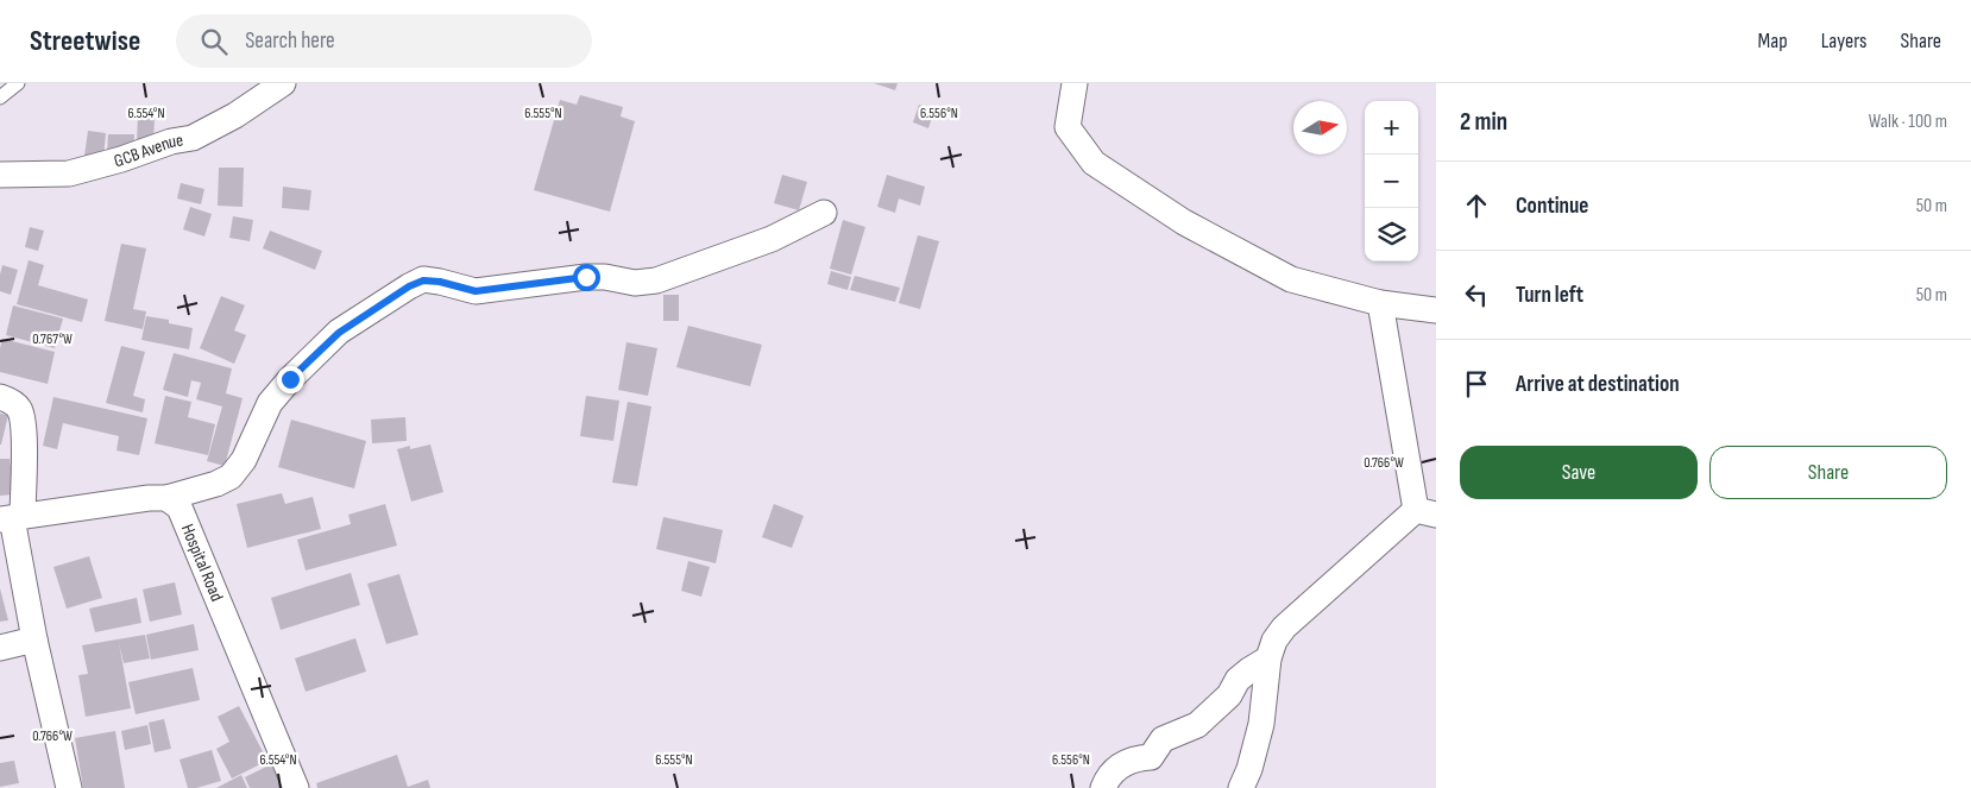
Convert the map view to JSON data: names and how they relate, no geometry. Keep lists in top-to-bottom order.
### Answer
{
  "streets": {
    "street": ["GCB Avenue", "Hospital Road"]
  },
  "north": "right",
  "page": {
    "header": "Streetwise",
    "search": "Search here",
    "nav": ["Map", "Layers", "Share"],
    "heading": ["2 min", "Walk · 100 m"],
    "map_buttons": ["+", "−"],
    "list": [
      ["Continue", "50 m"],
      ["Turn left", "50 m"],
      "Arrive at destination"
    ],
    "buttons": ["Save", "Share"]
  },
  "coordinates": [
    "6.554°N",
    "6.555°N",
    "6.556°N",
    "0.767°W",
    "0.766°W"
  ]
}
